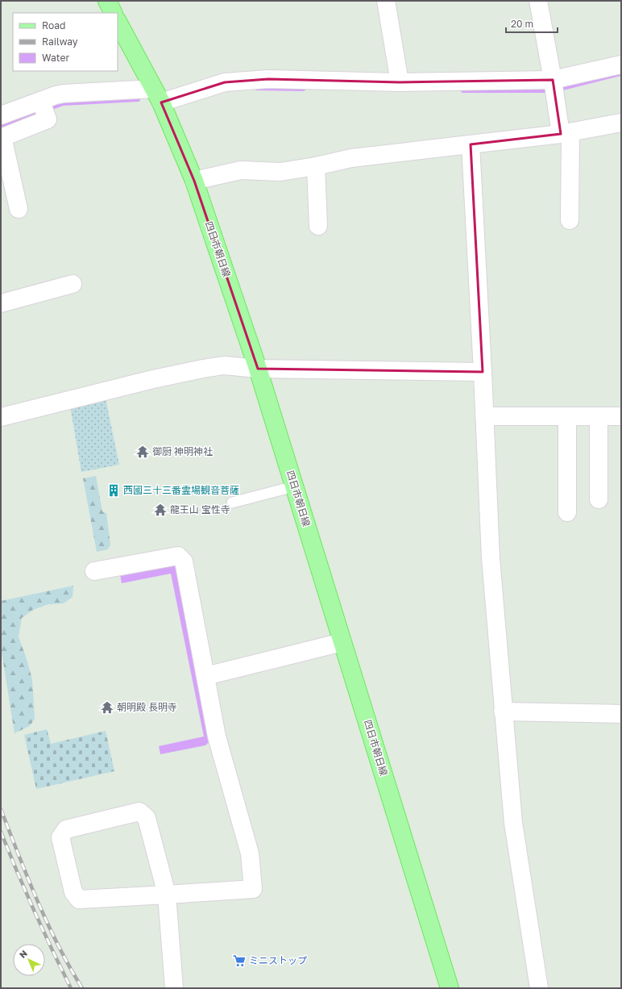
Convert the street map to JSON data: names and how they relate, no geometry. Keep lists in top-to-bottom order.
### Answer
{
  "streets": {
    "main road": ["四日市朝日線"]
  },
  "places": {
    "temple": ["御厨 神明神社", "龍王山 宝性寺", "朝明殿 長明寺"],
    "building": ["西國三十三番霊場観音菩薩"],
    "supermarket": ["ミニストップ"]
  },
  "legend": ["Road", "Railway", "Water"],
  "scale_bar": "20 m",
  "north": "top left"
}
